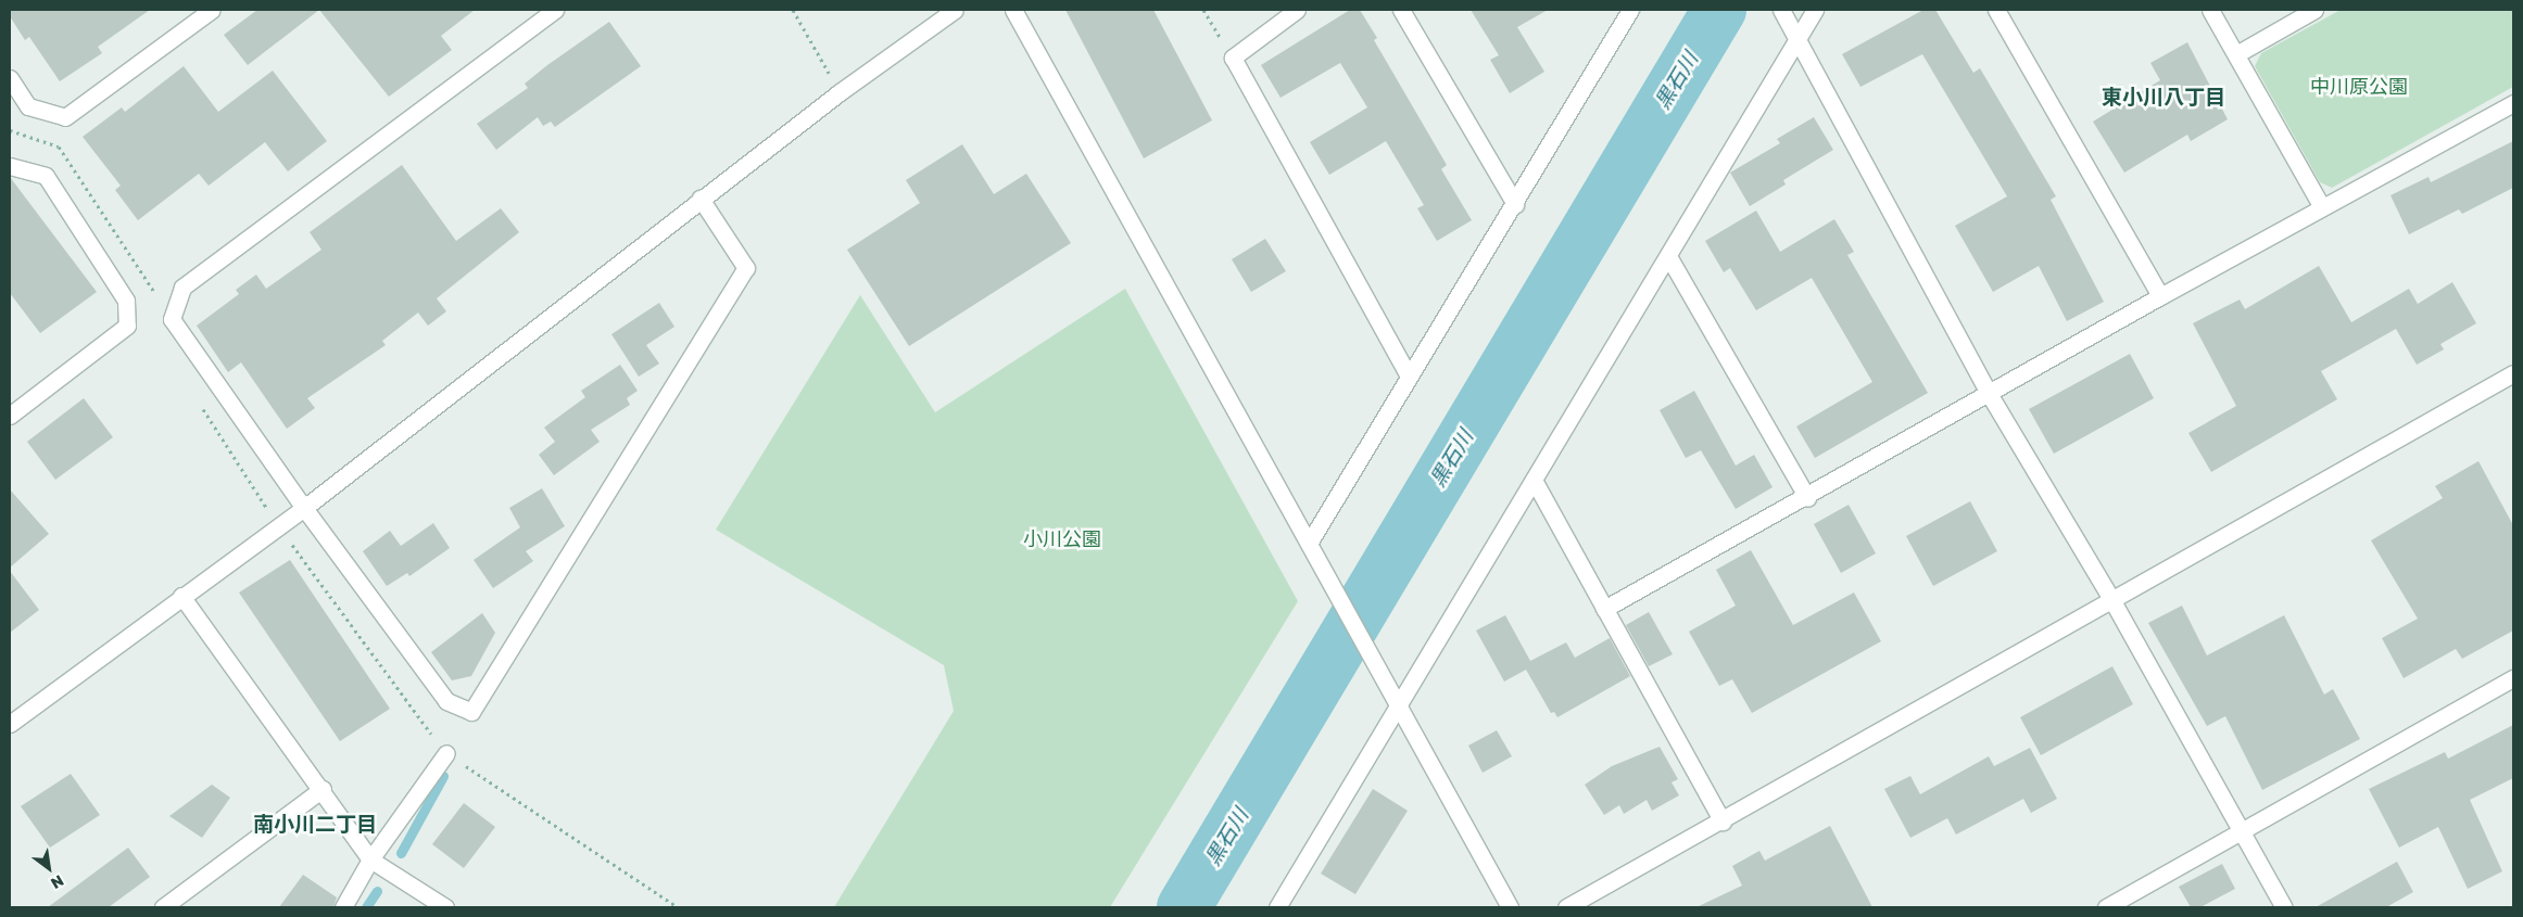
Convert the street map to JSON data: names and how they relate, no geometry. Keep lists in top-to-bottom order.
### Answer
{
  "districts": ["東小川八丁目", "南小川二丁目"],
  "water": ["黒石川"],
  "parks": ["中川原公園", "小川公園"],
  "north": "bottom right"
}
